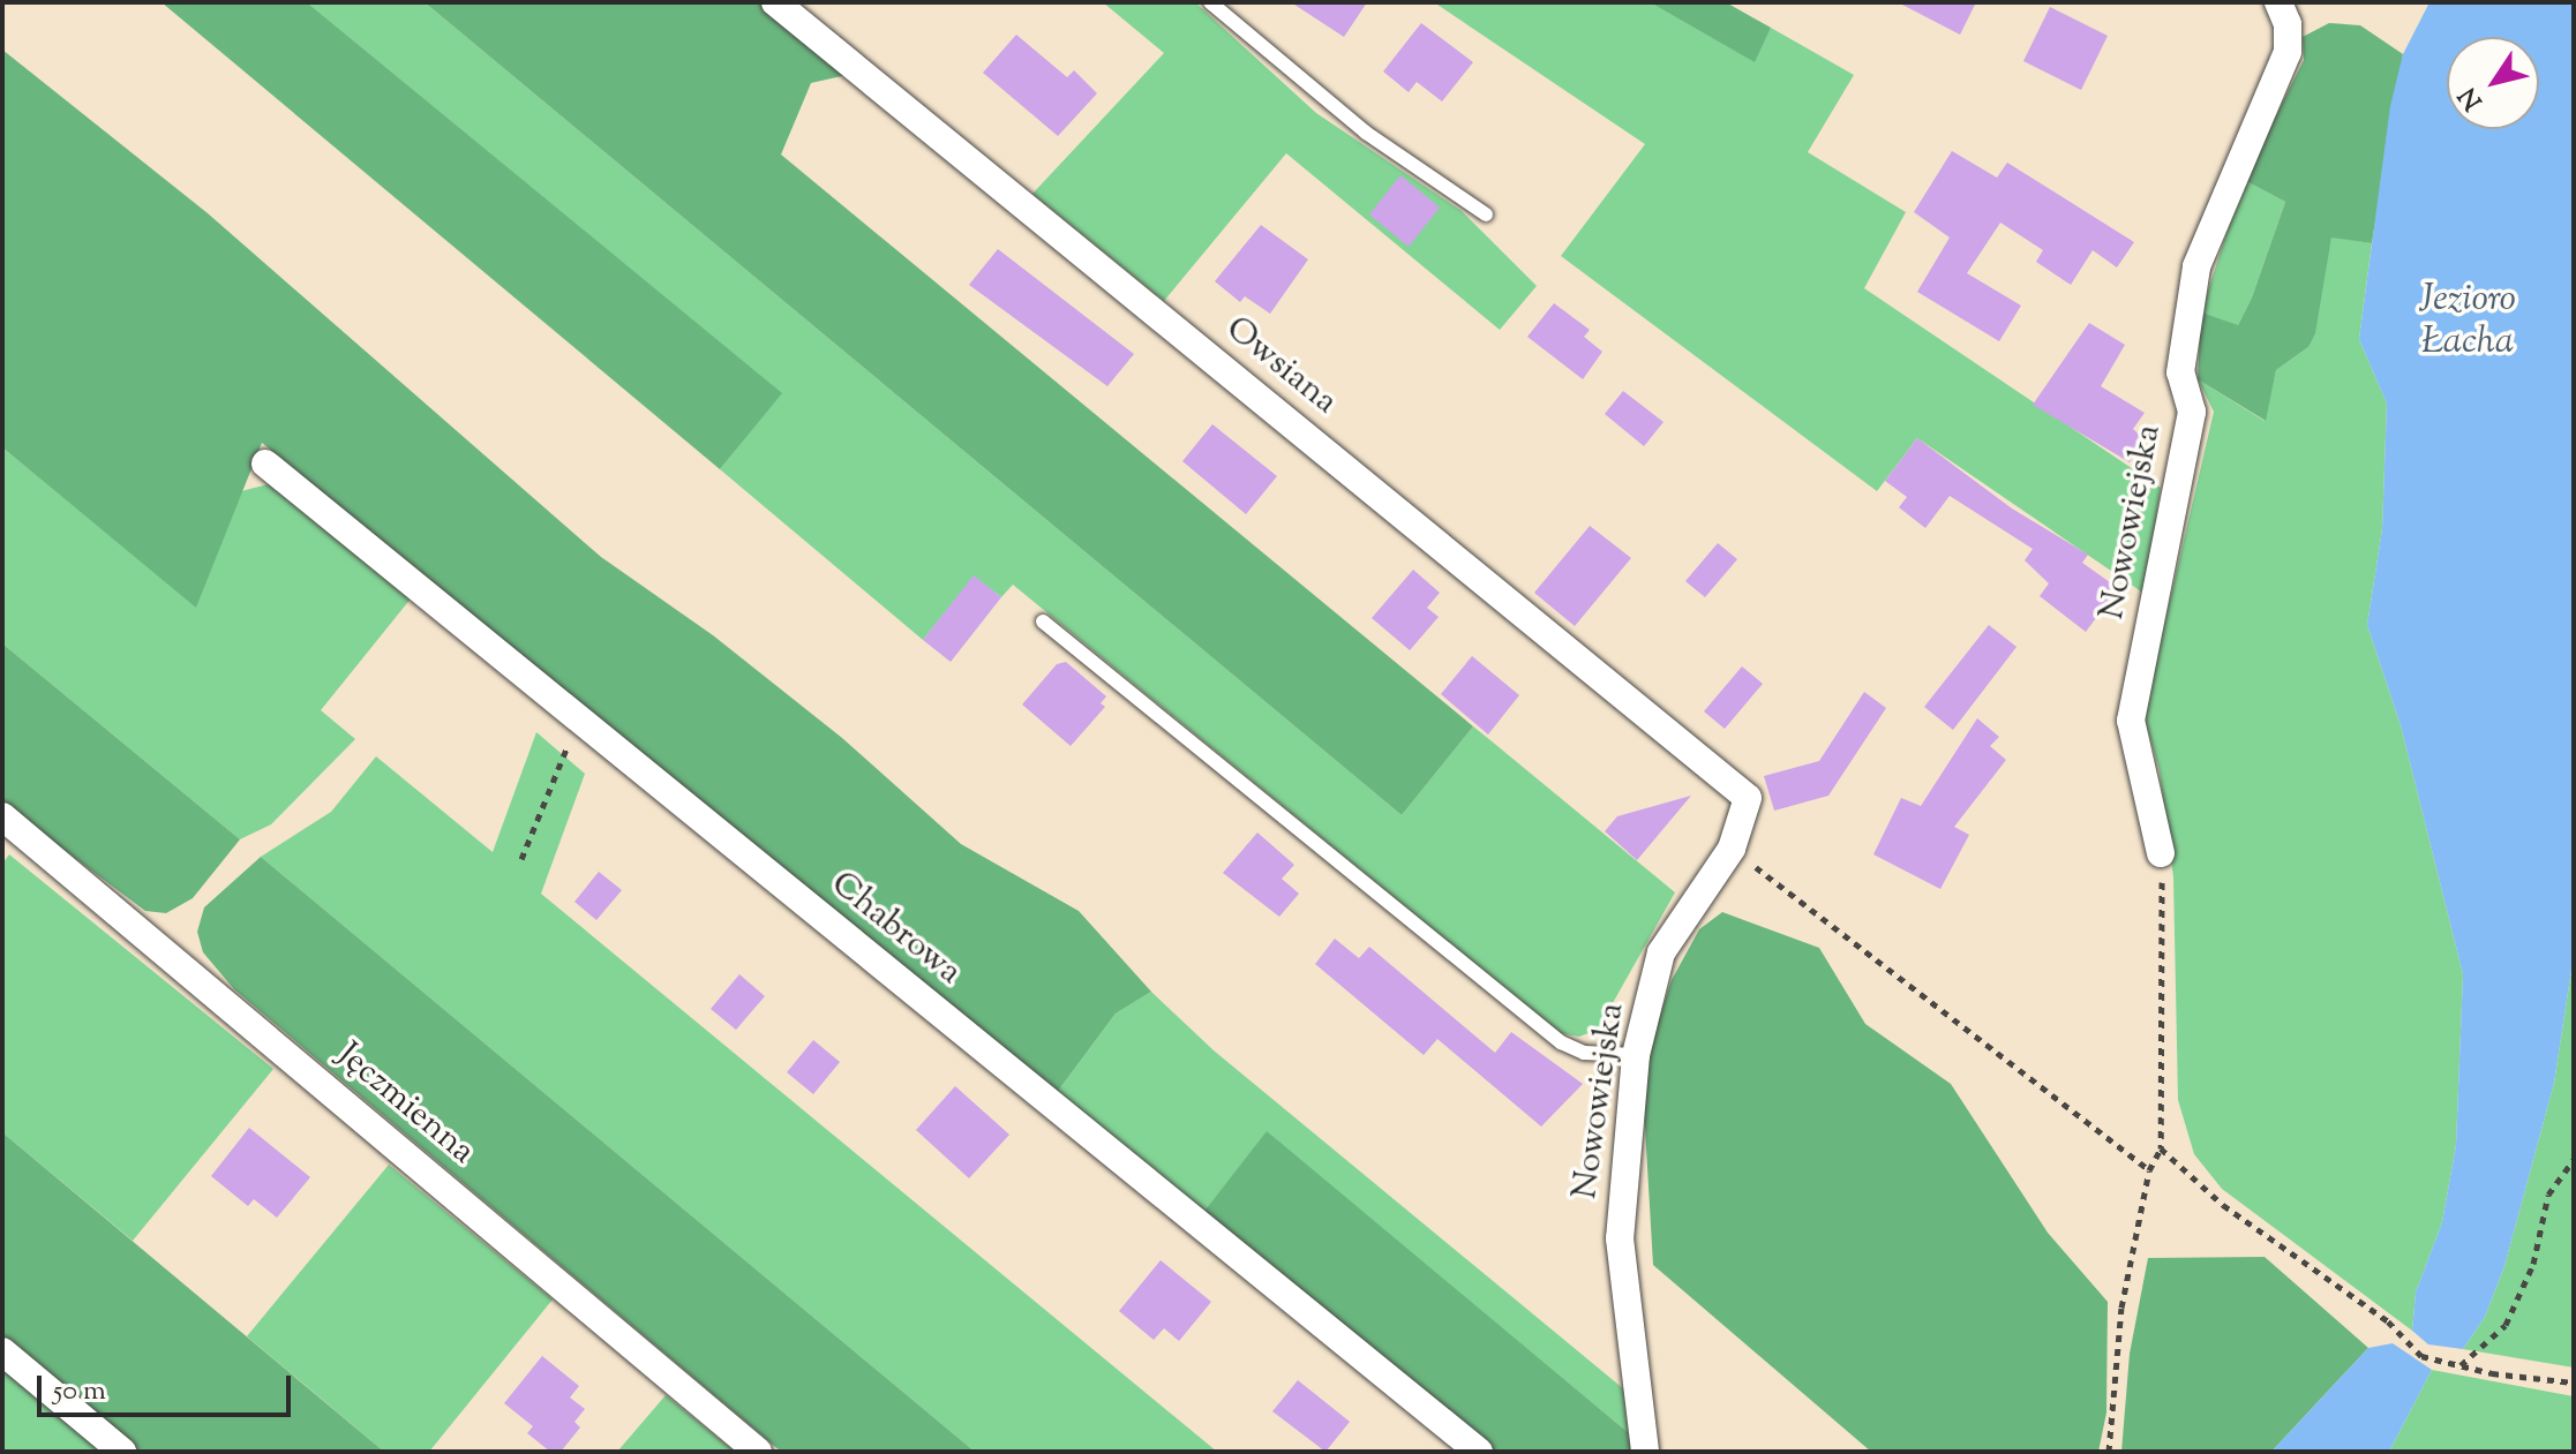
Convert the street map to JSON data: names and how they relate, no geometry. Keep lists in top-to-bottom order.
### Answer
{
  "streets": {
    "street": [
      "Owsiana",
      "Nowowiejska",
      "Chabrowa",
      "Jęczmienna"
    ]
  },
  "crossings": [
    ["Owsiana", "Nowowiejska"]
  ],
  "water": ["Jezioro Łacha"],
  "scale_bar": "50 m",
  "north": "bottom left"
}
